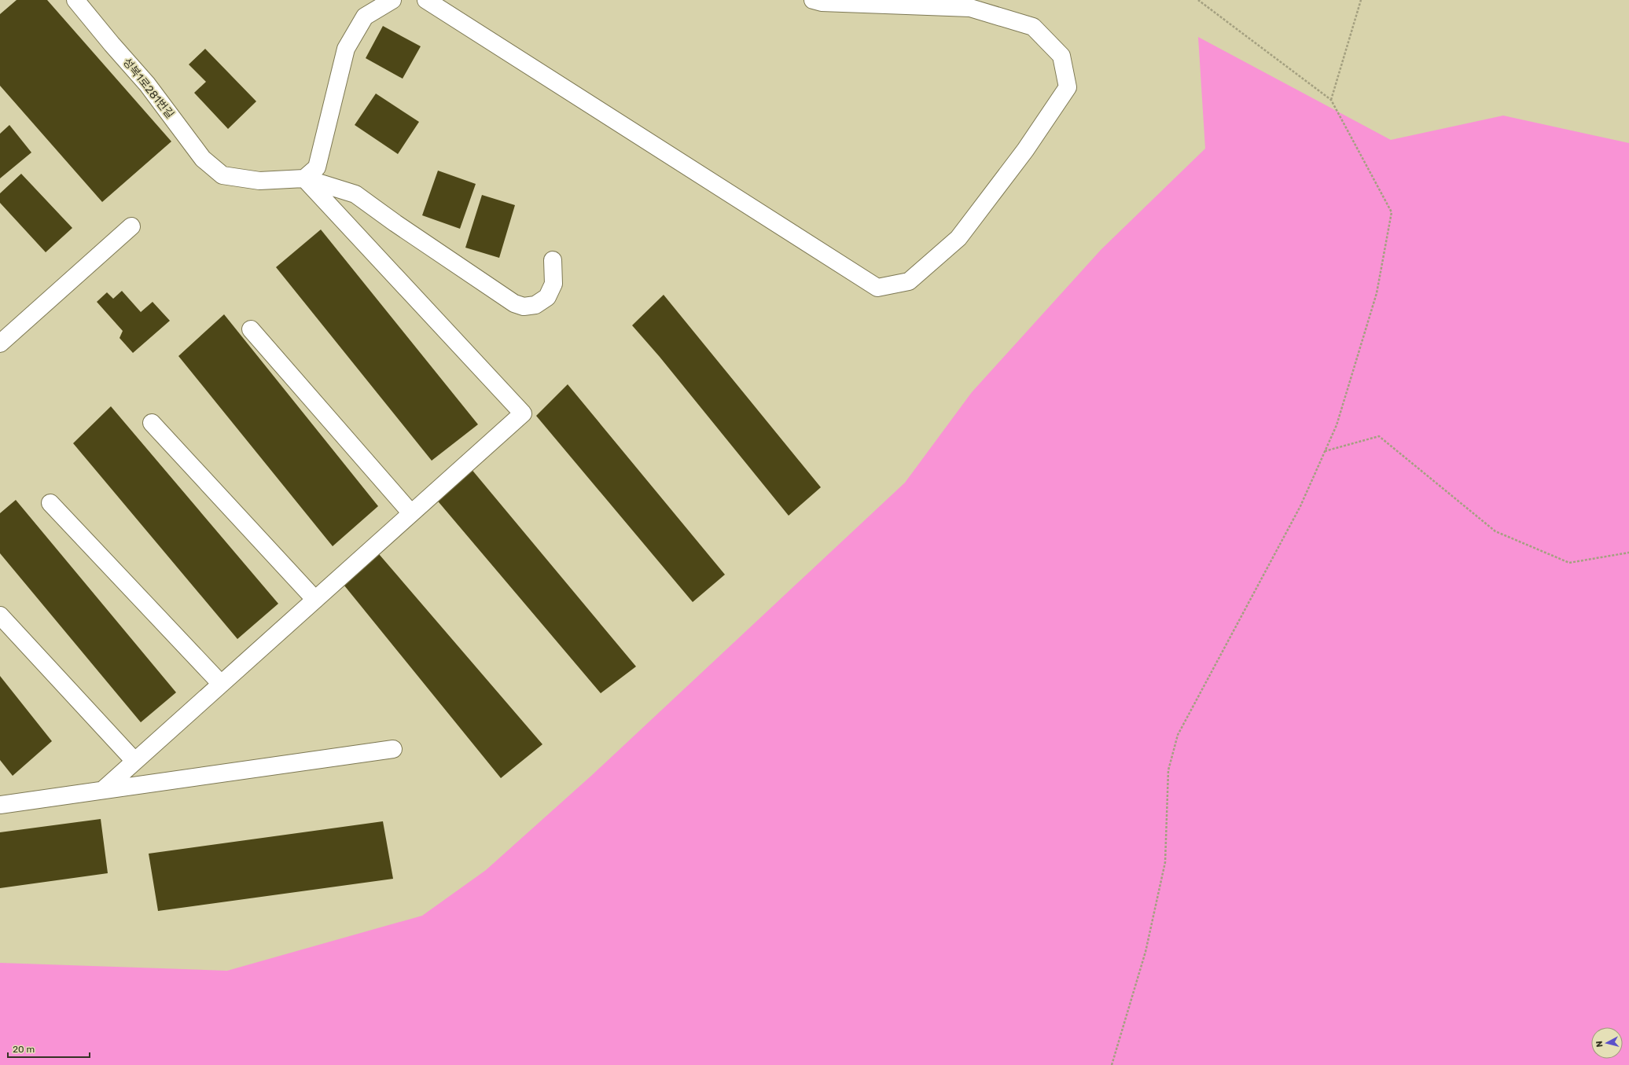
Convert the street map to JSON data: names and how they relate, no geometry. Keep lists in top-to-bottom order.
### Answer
{
  "streets": {
    "street": ["성복1로281번길"]
  },
  "scale_bar": "20 m",
  "north": "left"
}
